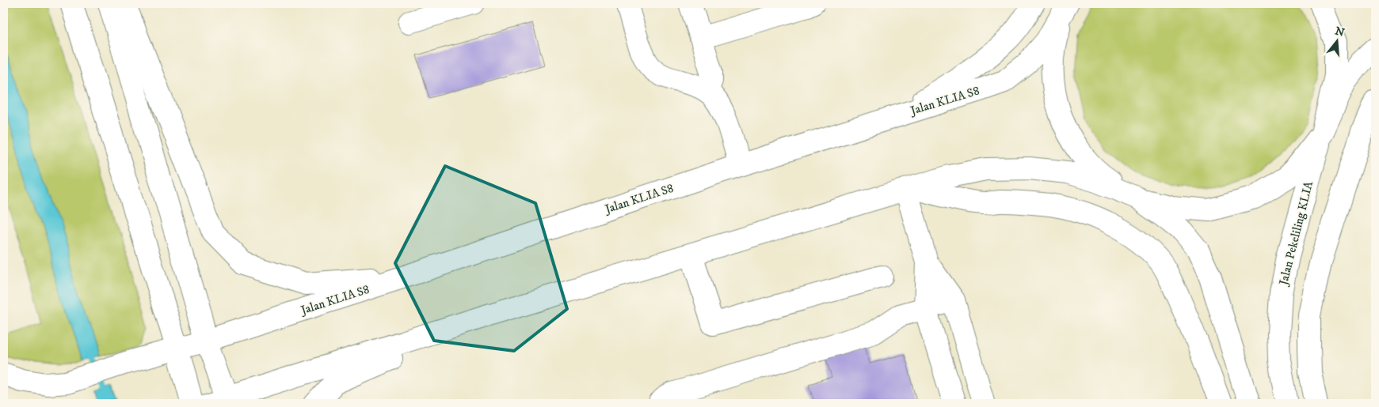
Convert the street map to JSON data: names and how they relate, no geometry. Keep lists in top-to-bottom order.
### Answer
{
  "streets": {
    "street": ["Jalan KLIA S8", "Jalan Pekeliling KLIA"]
  },
  "crossings": [
    ["Jalan KLIA S8", "Jalan Pekeliling KLIA"]
  ],
  "north": "top"
}
